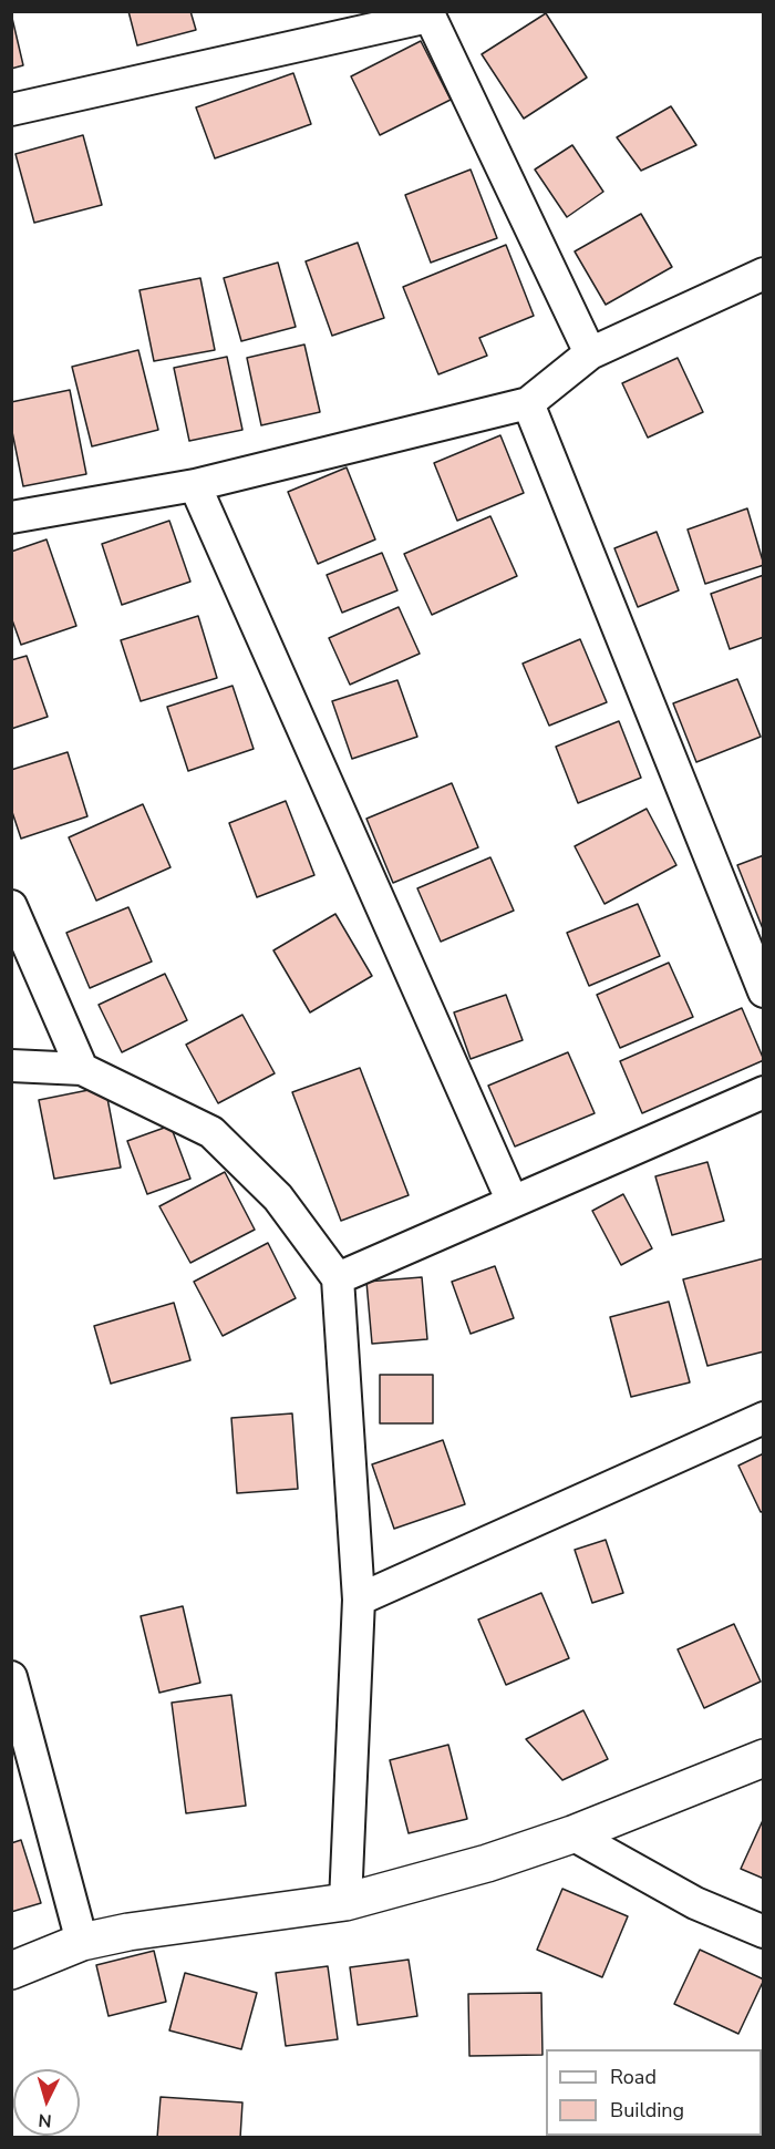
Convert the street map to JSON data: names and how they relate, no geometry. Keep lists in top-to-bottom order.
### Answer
{
  "legend": ["Road", "Building"],
  "north": "bottom"
}
